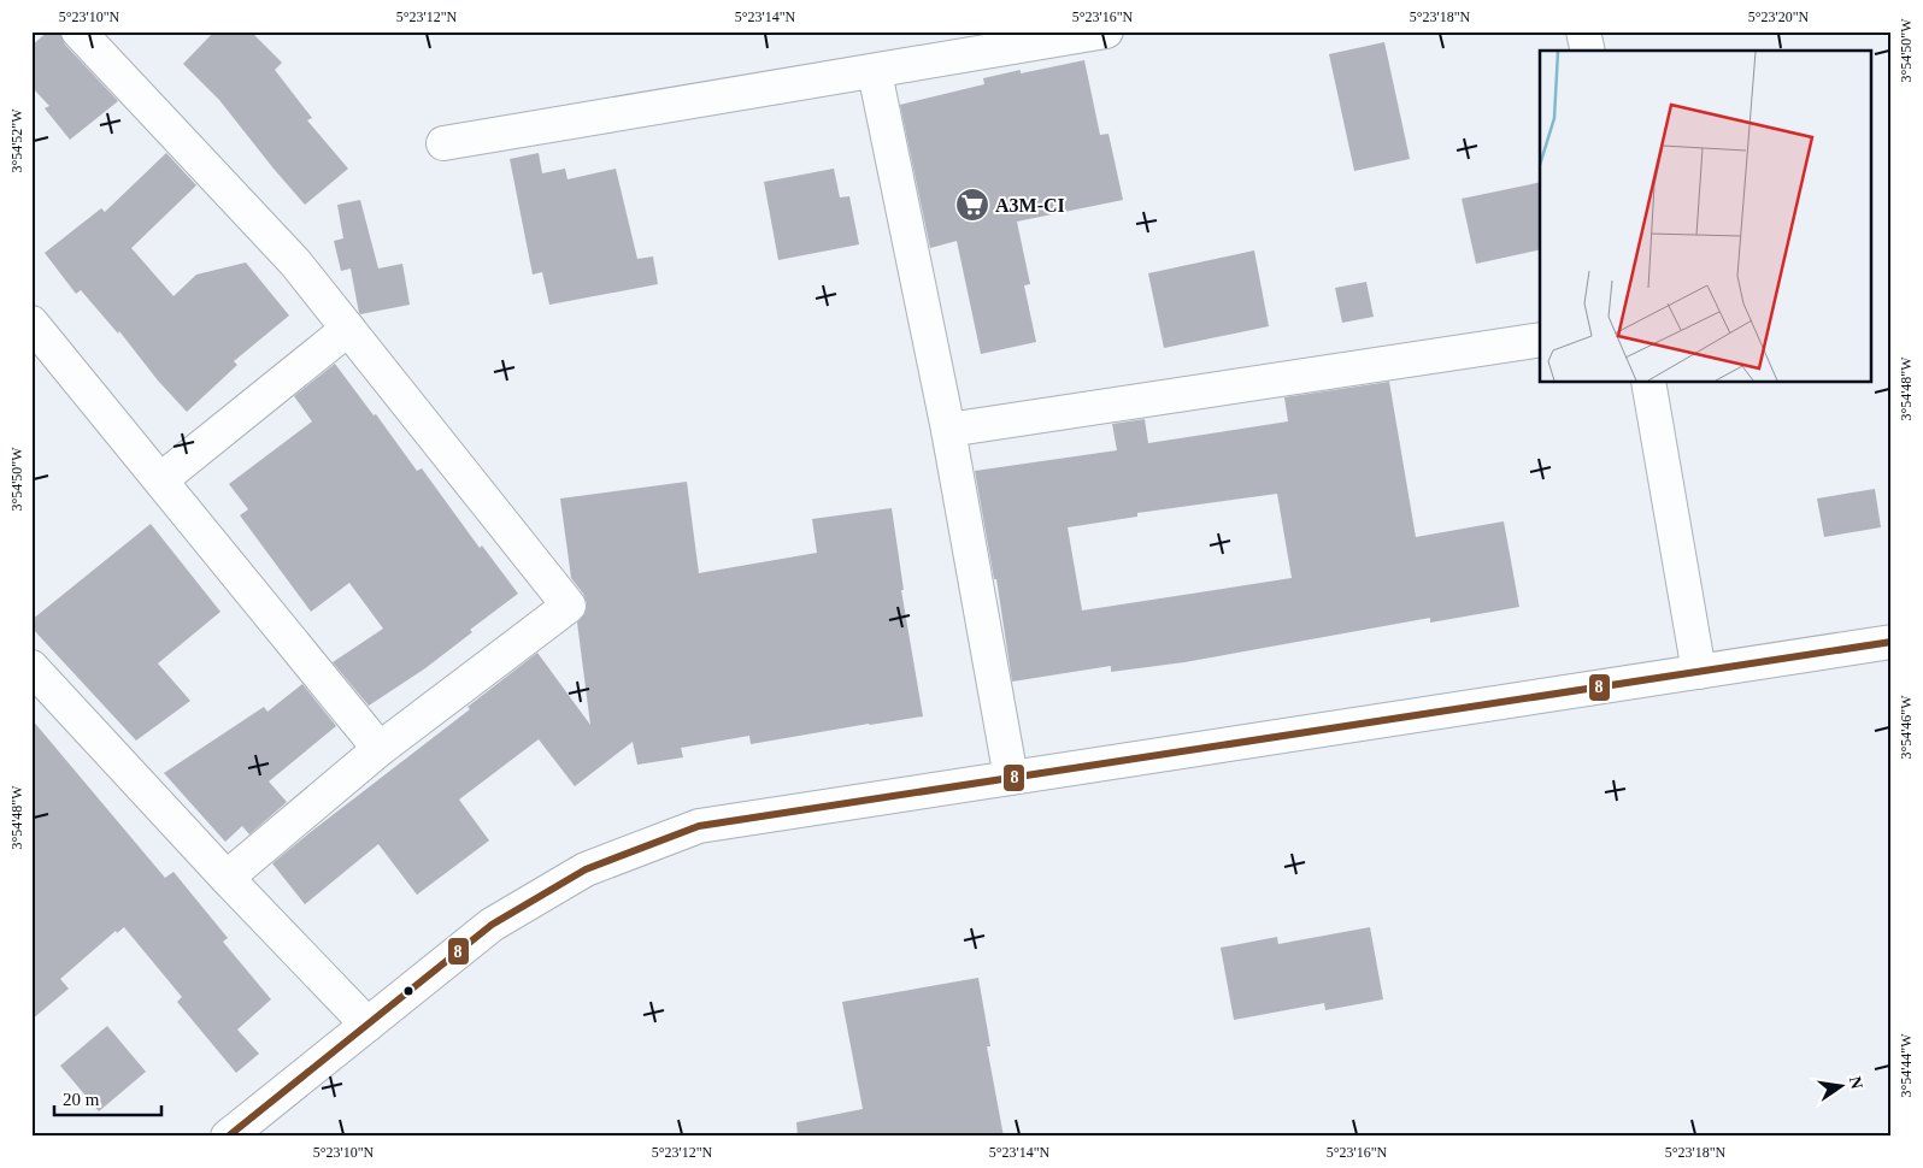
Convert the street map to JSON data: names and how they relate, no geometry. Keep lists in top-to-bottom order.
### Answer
{
  "places": {
    "supermarket": ["A3M-CI"]
  },
  "lines": ["transit line 8"],
  "scale_bar": "20 m",
  "north": "right",
  "coordinates": [
    "5°23'10\"N",
    "5°23'12\"N",
    "5°23'14\"N",
    "5°23'16\"N",
    "5°23'18\"N",
    "5°23'20\"N",
    "3°54'50\"W",
    "3°54'52\"W",
    "3°54'48\"W",
    "3°54'46\"W",
    "3°54'44\"W"
  ]
}
